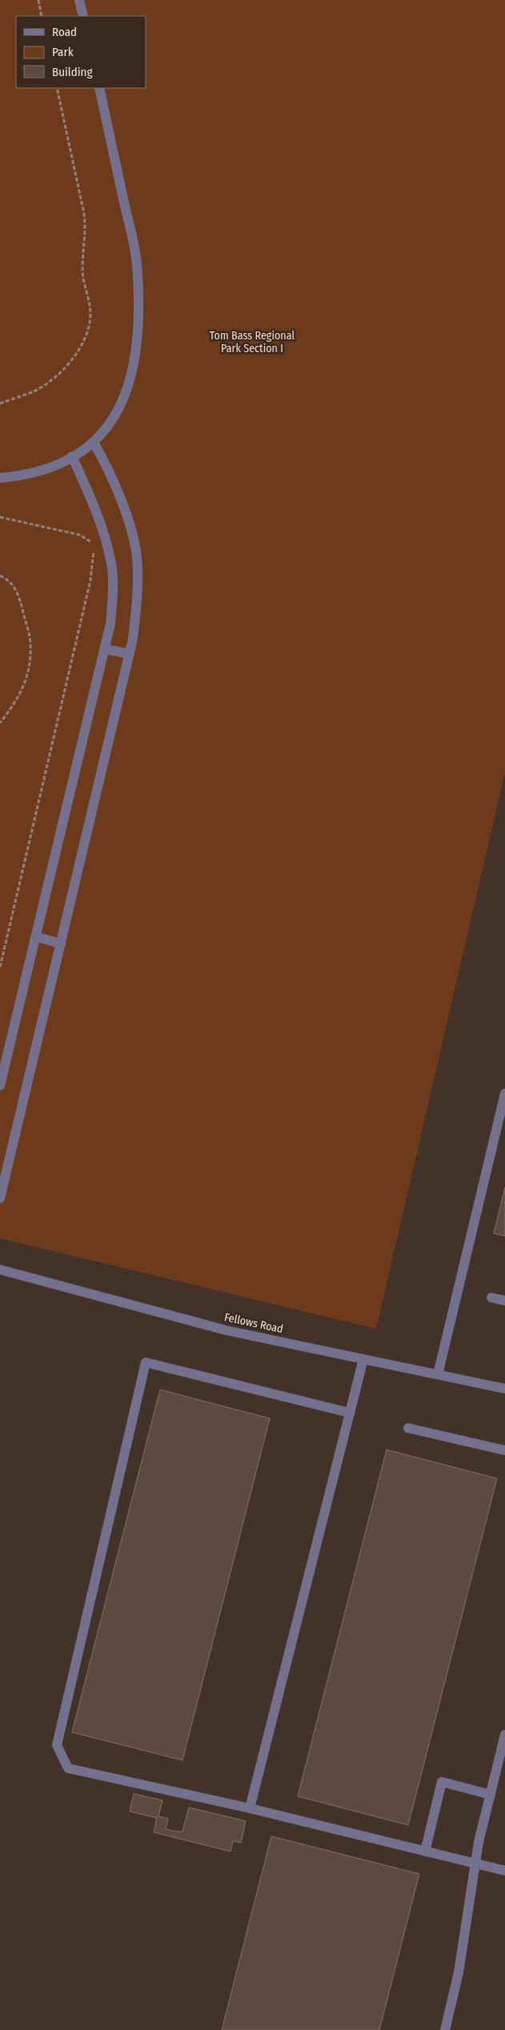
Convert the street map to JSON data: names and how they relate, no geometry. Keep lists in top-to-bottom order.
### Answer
{
  "streets": {
    "street": ["Fellows Road"]
  },
  "parks": ["Tom Bass Regional Park Section I"],
  "legend": ["Road", "Park", "Building"]
}
